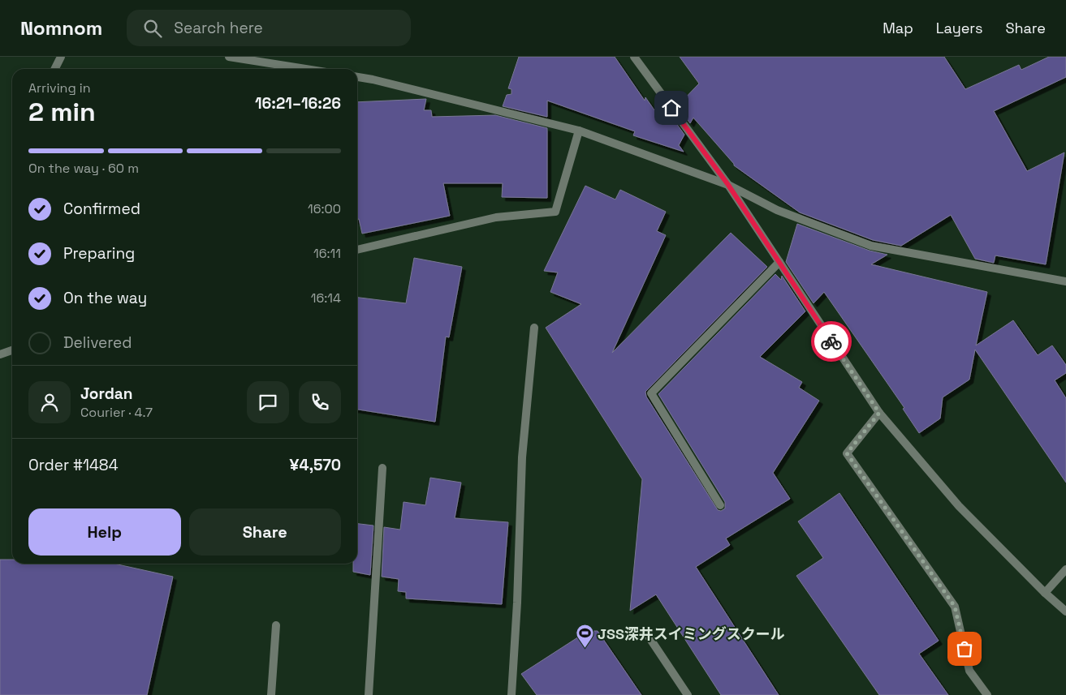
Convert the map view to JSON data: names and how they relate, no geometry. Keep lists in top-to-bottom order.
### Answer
{
  "places": {
    "sports": ["JSS深井スイミングスクール"]
  },
  "page": {
    "header": "Nomnom",
    "search": "Search here",
    "nav": ["Map", "Layers", "Share"],
    "heading": ["2 min", "Arriving in", "16:21–16:26"],
    "panel": [
      "Jordan",
      "Courier · 4.7",
      "Order #1484",
      "¥4,570"
    ],
    "bar": "On the way · 60 m",
    "list": [
      ["Confirmed", "16:00"],
      ["Preparing", "16:11"],
      ["On the way", "16:14"],
      "Delivered"
    ],
    "buttons": ["Help", "Share"]
  }
}
